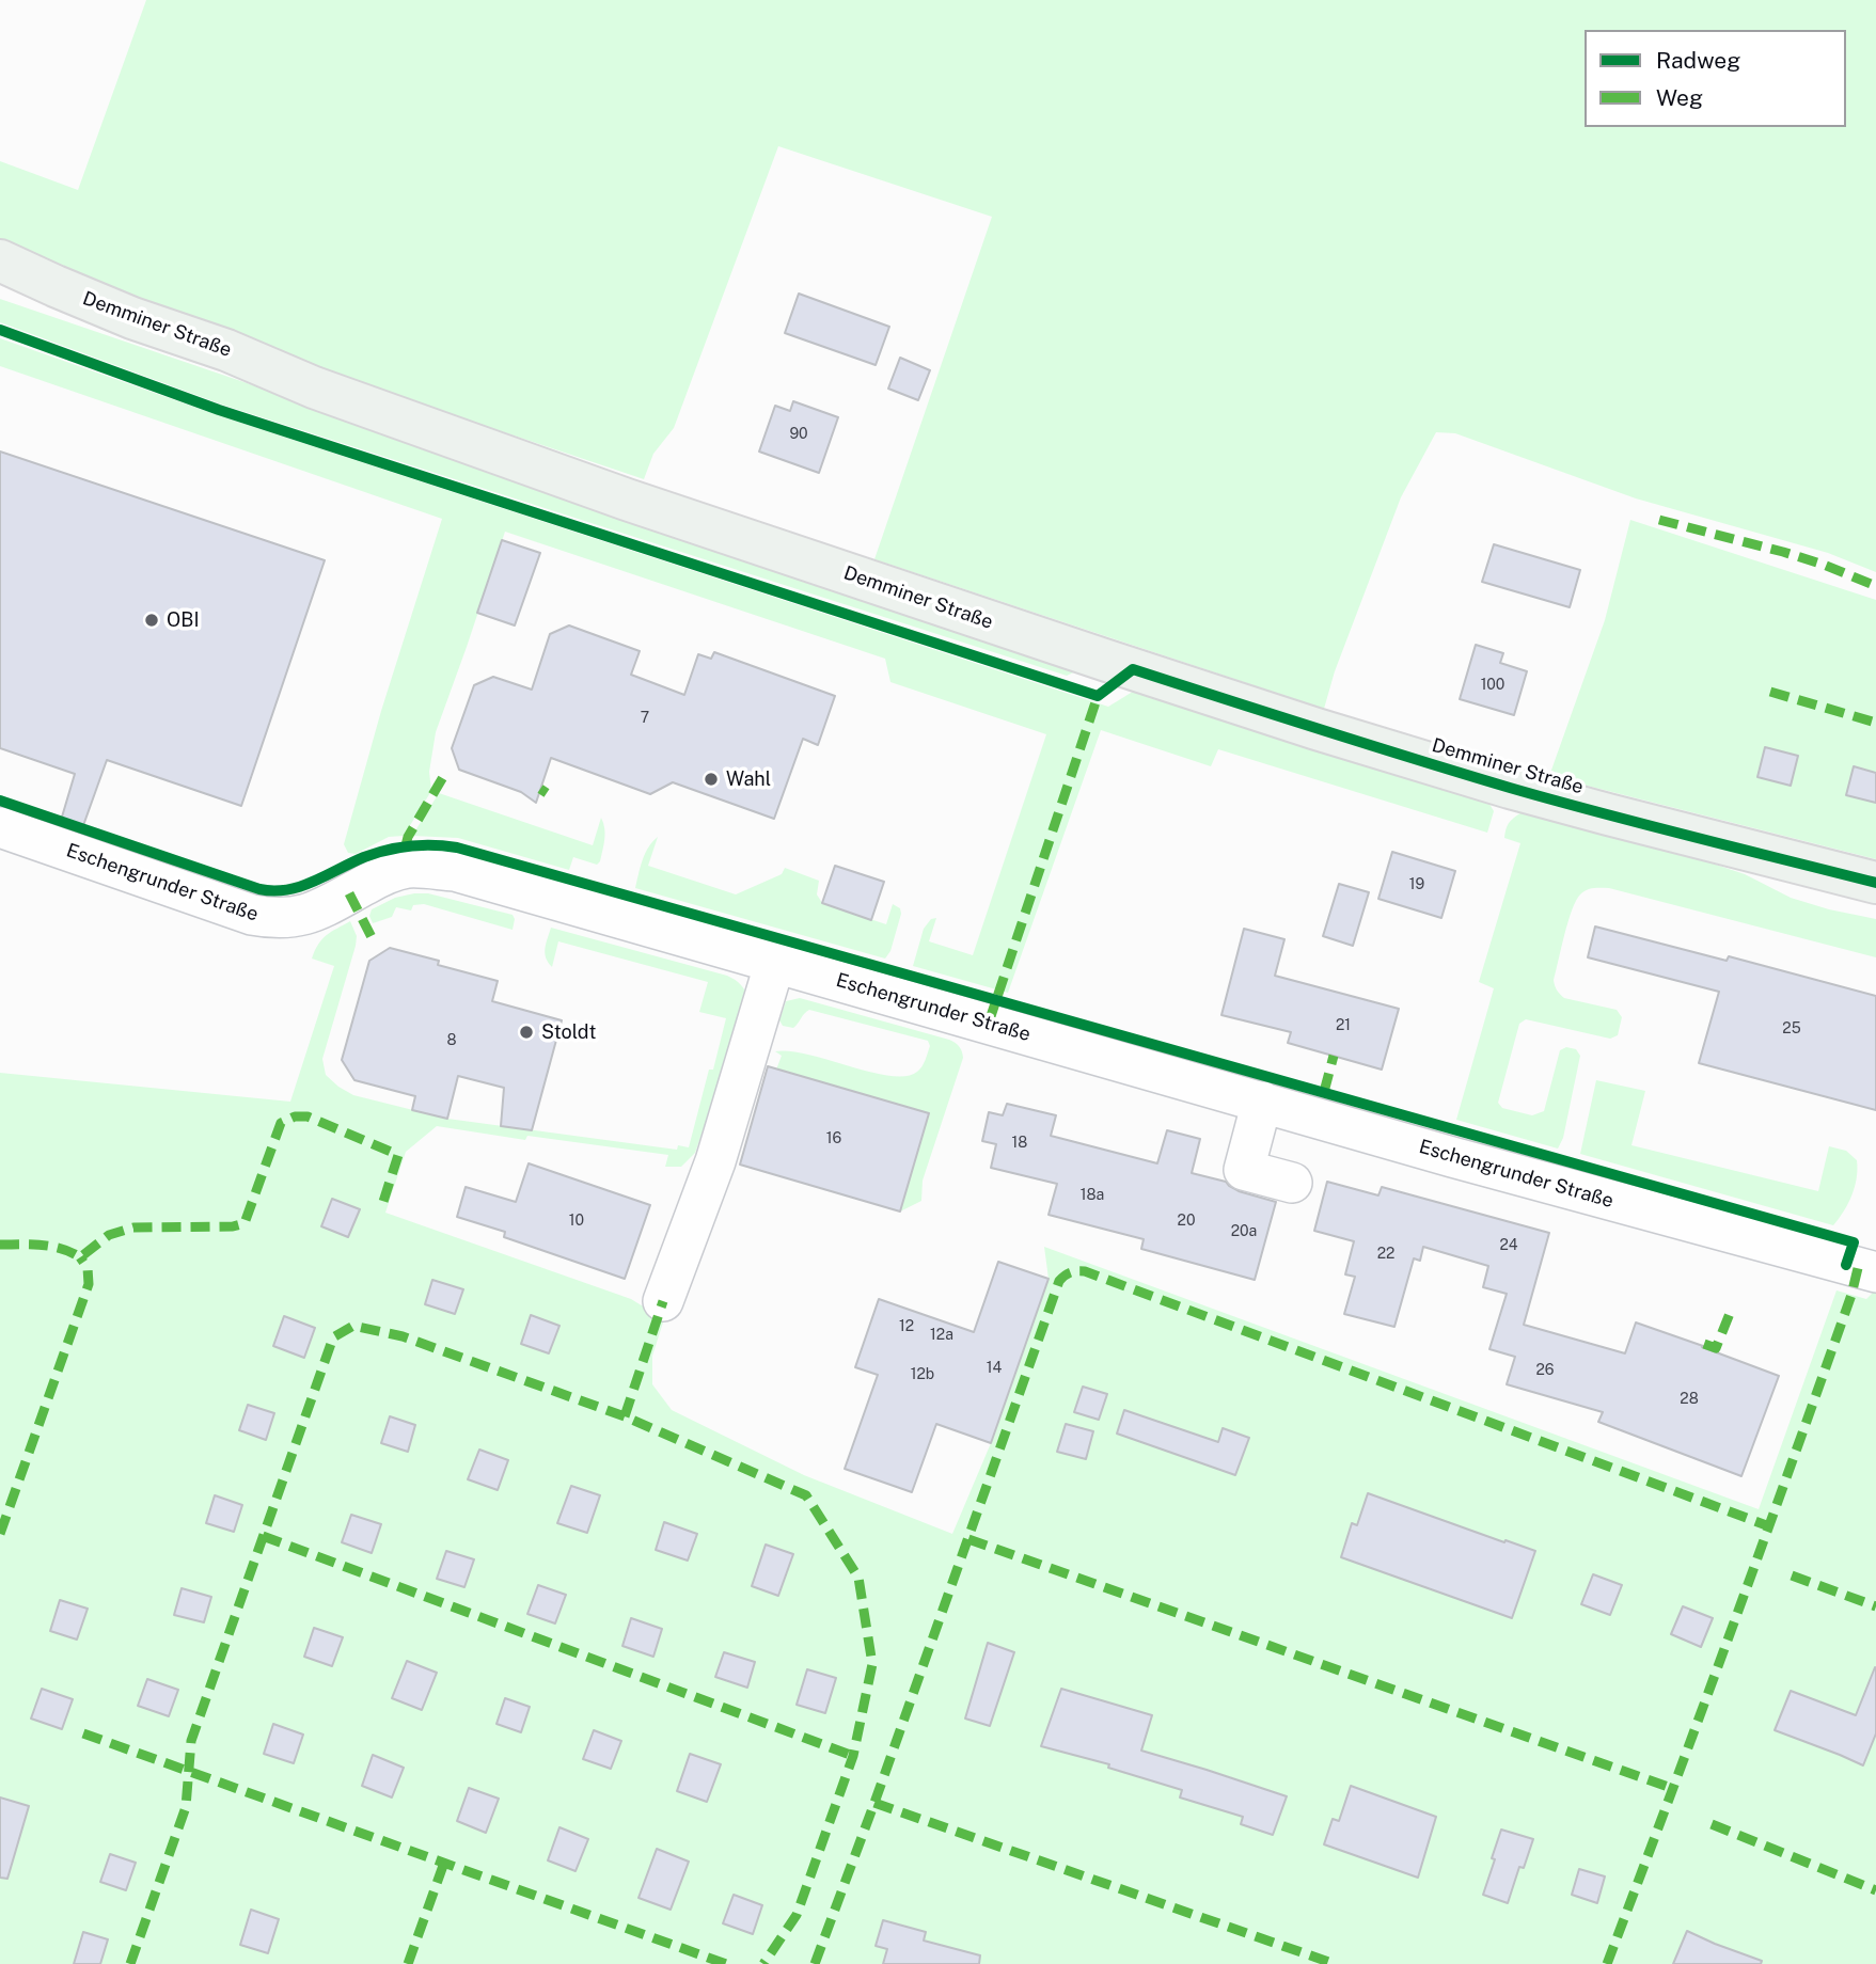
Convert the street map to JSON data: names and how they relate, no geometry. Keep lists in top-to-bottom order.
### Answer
{
  "streets": {
    "main road": ["Demminer Straße"],
    "street": ["Eschengrunder Straße"]
  },
  "places": ["OBI", "Wahl", "Stoldt"],
  "house_numbers": [
    "90",
    "100",
    "7",
    "19",
    "21",
    "25",
    "8",
    "16",
    "18",
    "18a",
    "10",
    "20",
    "20a",
    "24",
    "22",
    "12",
    "12a",
    "14",
    "26",
    "12b",
    "28"
  ],
  "legend": ["Radweg", "Weg"]
}
